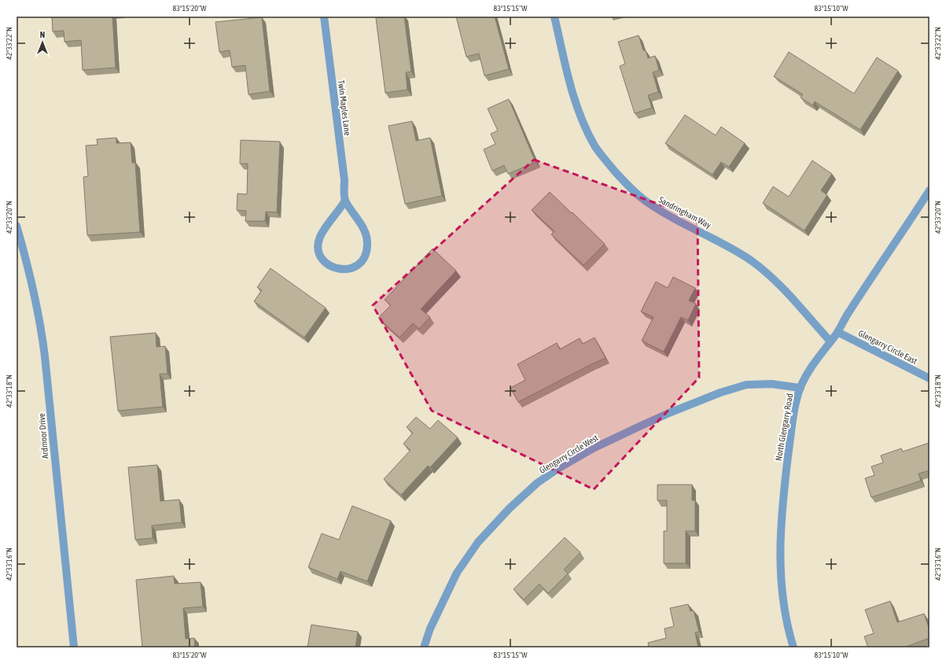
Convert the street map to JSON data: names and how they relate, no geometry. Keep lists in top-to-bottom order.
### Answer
{
  "streets": {
    "street": [
      "Twin Maples Lane",
      "Sandringham Way",
      "Glengarry Circle East",
      "North Glengarry Road",
      "Ardmoor Drive",
      "Glengarry Circle West"
    ]
  },
  "crossings": [
    ["Sandringham Way", "North Glengarry Road"],
    ["Glengarry Circle East", "North Glengarry Road"],
    ["North Glengarry Road", "Glengarry Circle West"]
  ],
  "north": "top",
  "coordinates": [
    "83°15'20\"W",
    "83°15'15\"W",
    "83°15'10\"W",
    "42°33'22\"N",
    "42°33'20\"N",
    "42°33'18\"N",
    "42°33'16\"N"
  ]
}
